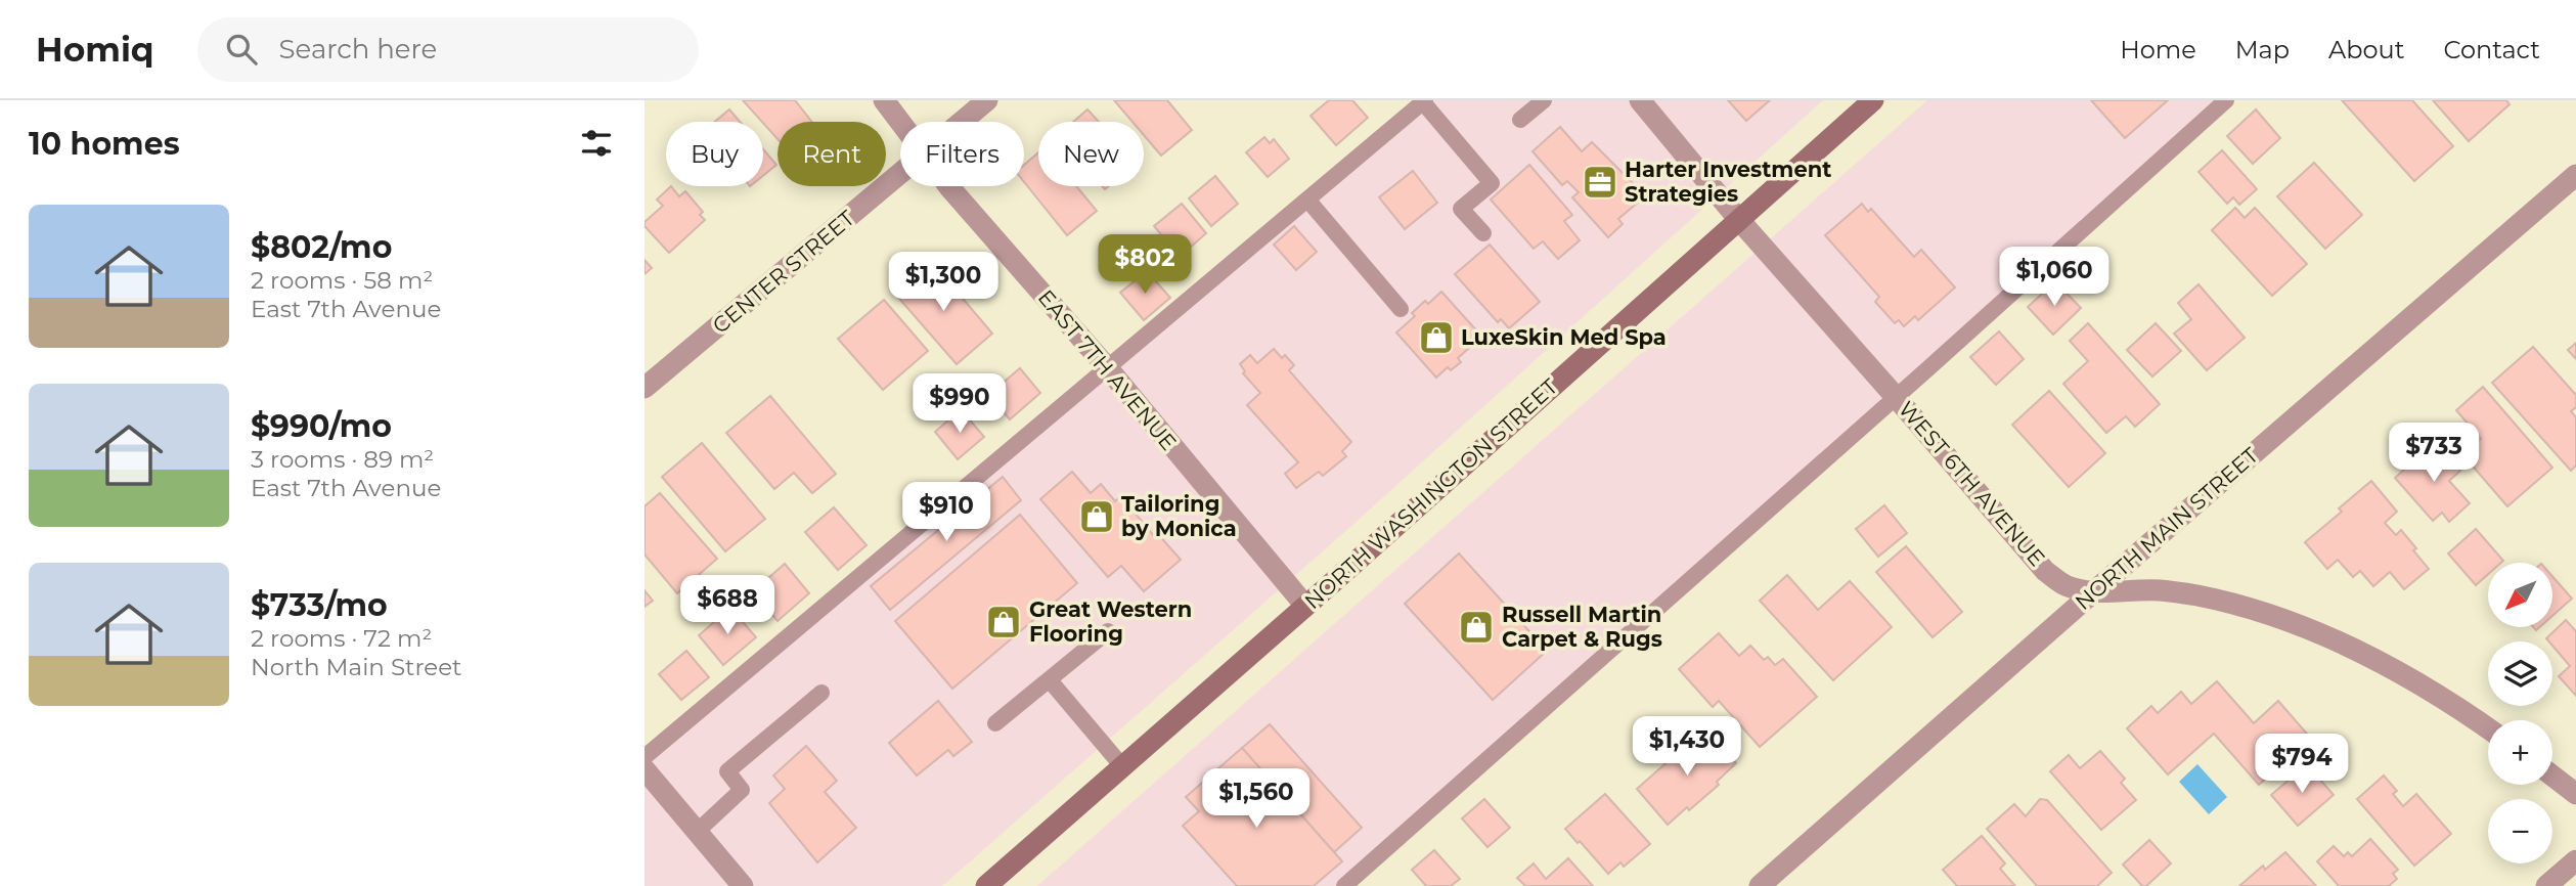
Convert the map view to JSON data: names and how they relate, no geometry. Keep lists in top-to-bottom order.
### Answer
{
  "streets": {
    "main road": ["NORTH WASHINGTON STREET"],
    "street": [
      "CENTER STREET",
      "EAST 7TH AVENUE",
      "WEST 6TH AVENUE",
      "NORTH MAIN STREET"
    ]
  },
  "crossings": [
    ["EAST 7TH AVENUE", "NORTH WASHINGTON STREET"],
    ["WEST 6TH AVENUE", "NORTH WASHINGTON STREET"],
    ["WEST 6TH AVENUE", "NORTH MAIN STREET"]
  ],
  "places": {
    "office": ["Harter Investment Strategies"],
    "shop": [
      "LuxeSkin Med Spa",
      "Tailoring by Monica",
      "Great Western Flooring",
      "Russell Martin Carpet & Rugs"
    ]
  },
  "north": "bottom left",
  "page": {
    "header": "Homiq",
    "search": "Search here",
    "nav": [
      "Home",
      "Map",
      "About",
      "Contact"
    ],
    "heading": "10 homes",
    "chip": [
      "Buy",
      "Rent",
      "Filters",
      "New"
    ],
    "list": [
      {
        "name": "$802/mo",
        "note": "2 rooms · 58 m² · East 7th Avenue"
      },
      {
        "name": "$990/mo",
        "note": "3 rooms · 89 m² · East 7th Avenue"
      },
      {
        "name": "$733/mo",
        "note": "2 rooms · 72 m² · North Main Street"
      }
    ],
    "price": [
      "$802",
      "$1,060",
      "$1,300",
      "$990",
      "$733",
      "$910",
      "$688",
      "$1,430",
      "$794",
      "$1,560"
    ],
    "map_buttons": ["+", "−"]
  }
}
